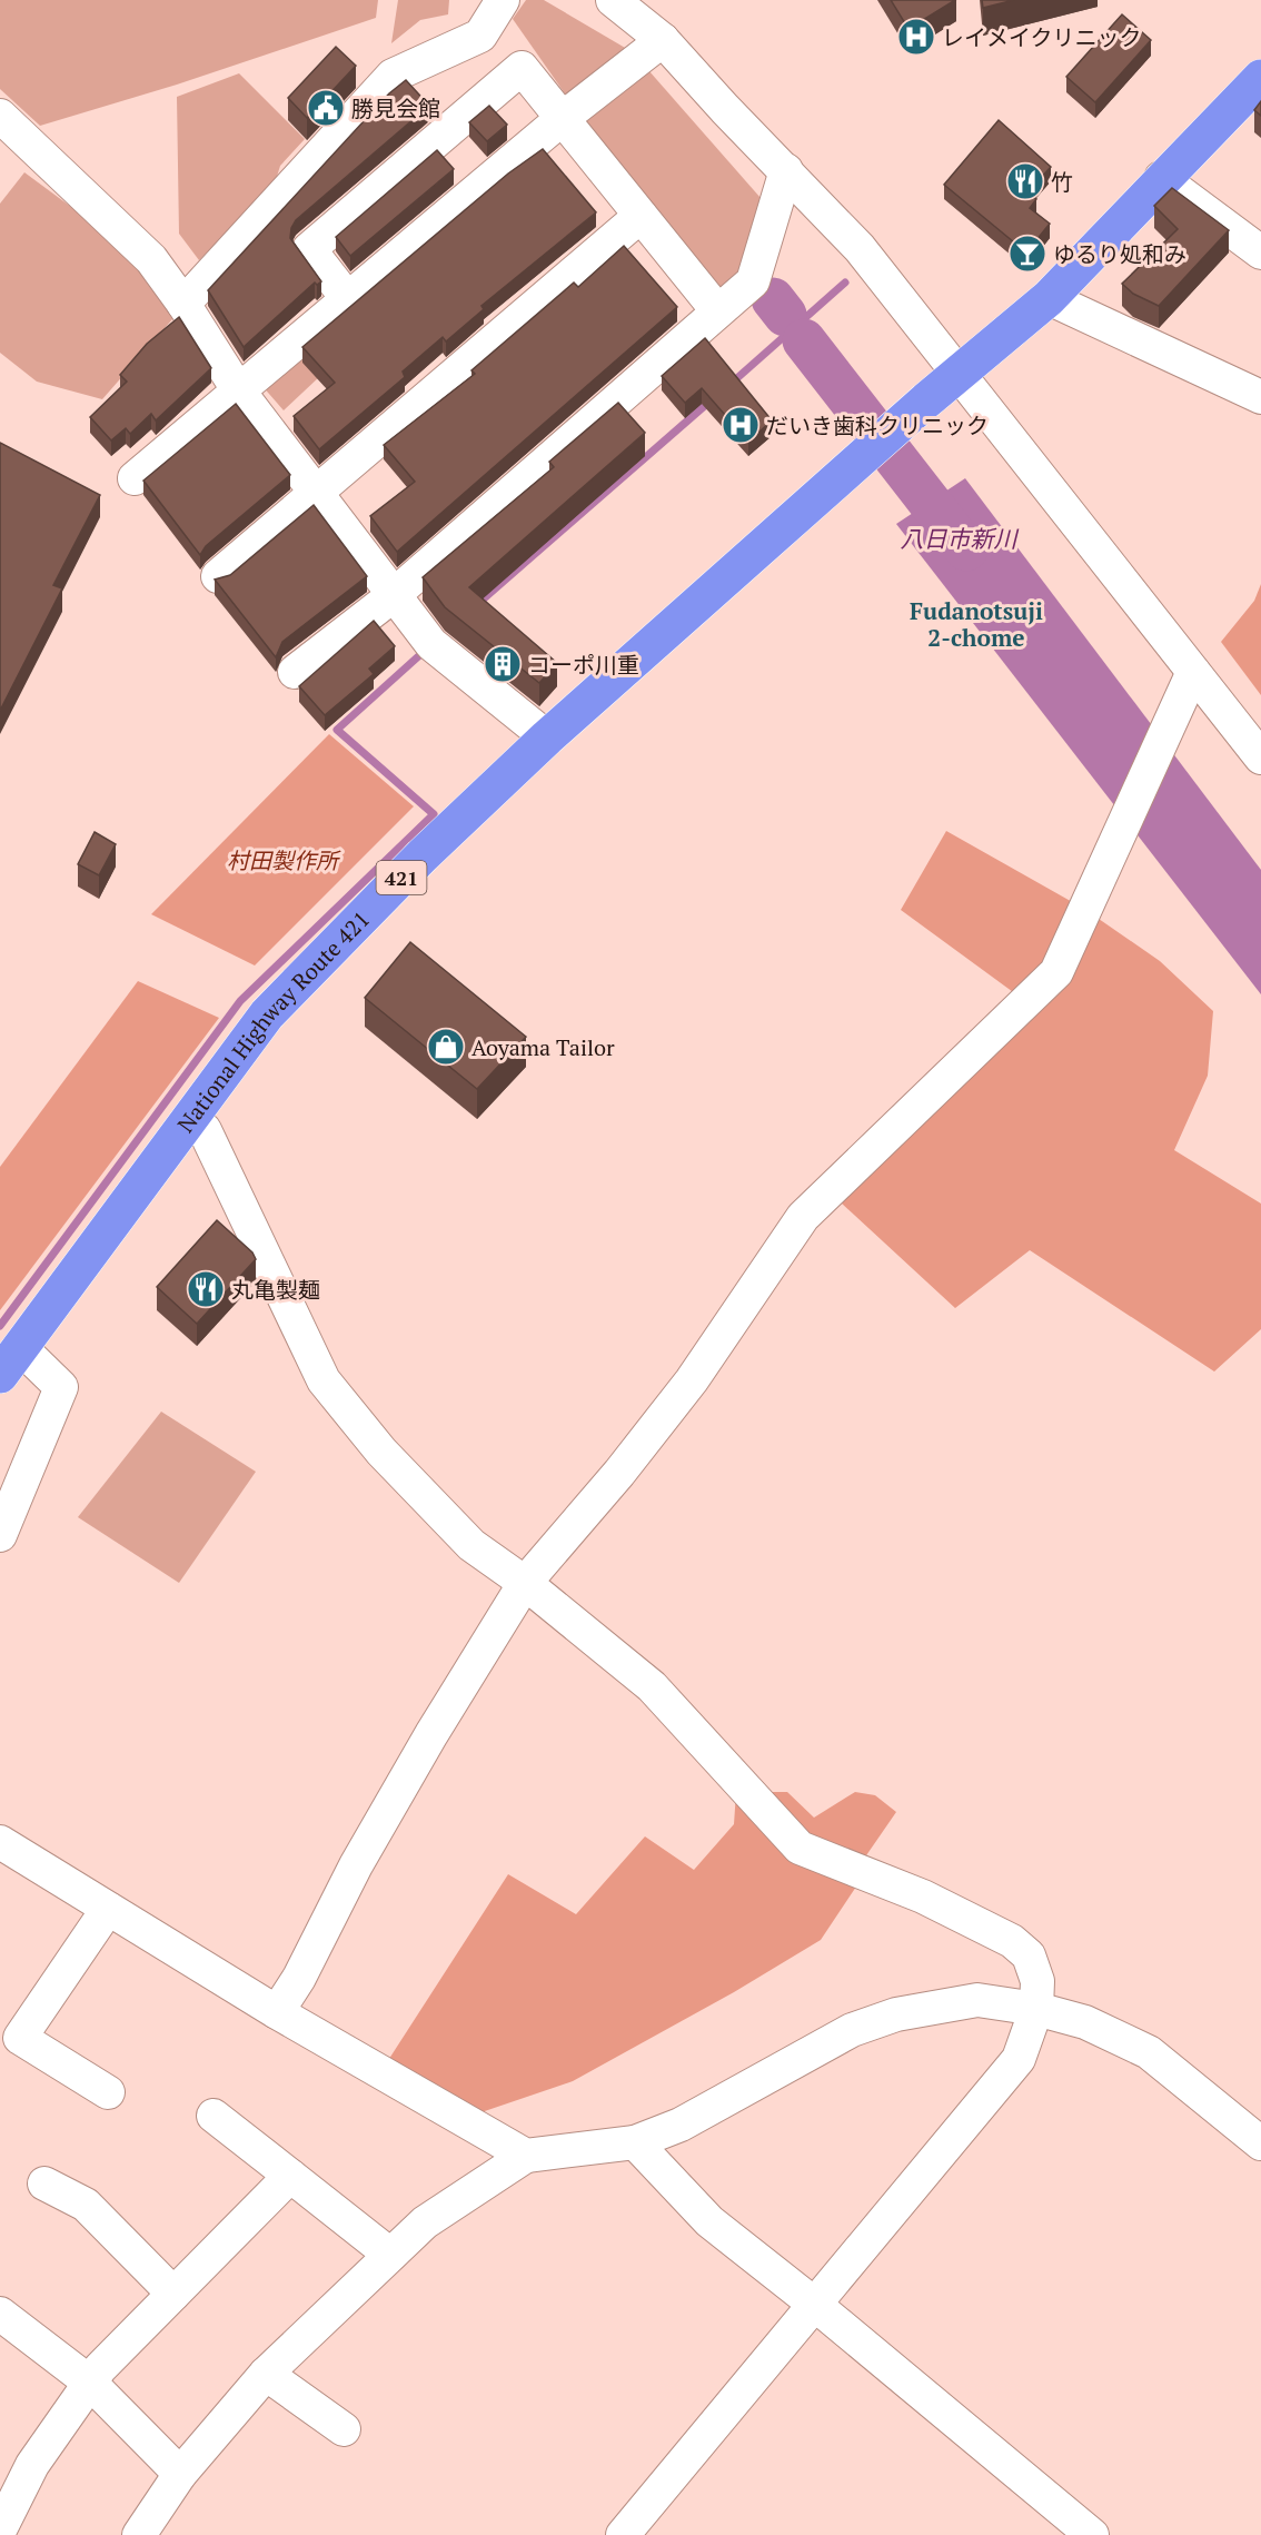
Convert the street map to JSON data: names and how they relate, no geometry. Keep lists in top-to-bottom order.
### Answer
{
  "streets": {
    "highway": ["421", "National Highway Route 421"]
  },
  "districts": ["Fudanotsuji 2-chome"],
  "water": ["八日市新川"],
  "parks": ["村田製作所"],
  "places": {
    "hospital": ["レイメイクリニック", "だいき歯科クリニック"],
    "public building": ["勝見会館"],
    "restaurant": ["竹", "丸亀製麺"],
    "bar": ["ゆるり処和み"],
    "building": ["コーポ川重"],
    "shop": ["Aoyama Tailor"]
  }
}
